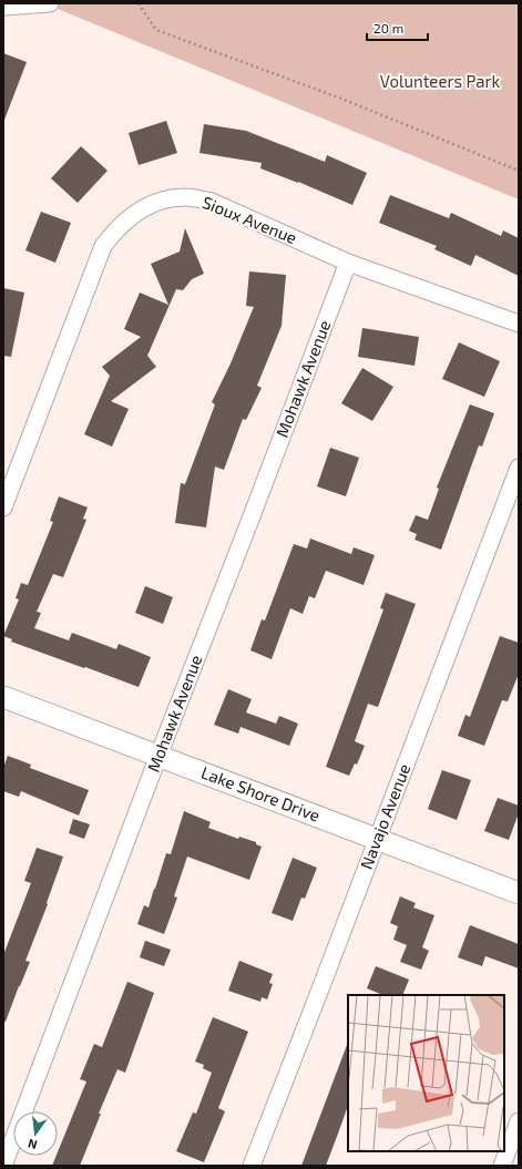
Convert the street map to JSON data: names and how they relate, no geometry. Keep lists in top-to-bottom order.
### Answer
{
  "streets": {
    "street": [
      "Sioux Avenue",
      "Mohawk Avenue",
      "Lake Shore Drive",
      "Navajo Avenue"
    ]
  },
  "crossings": [
    ["Sioux Avenue", "Mohawk Avenue"],
    ["Mohawk Avenue", "Lake Shore Drive"],
    ["Lake Shore Drive", "Navajo Avenue"]
  ],
  "parks": ["Volunteers Park"],
  "scale_bar": "20 m",
  "north": "bottom"
}
